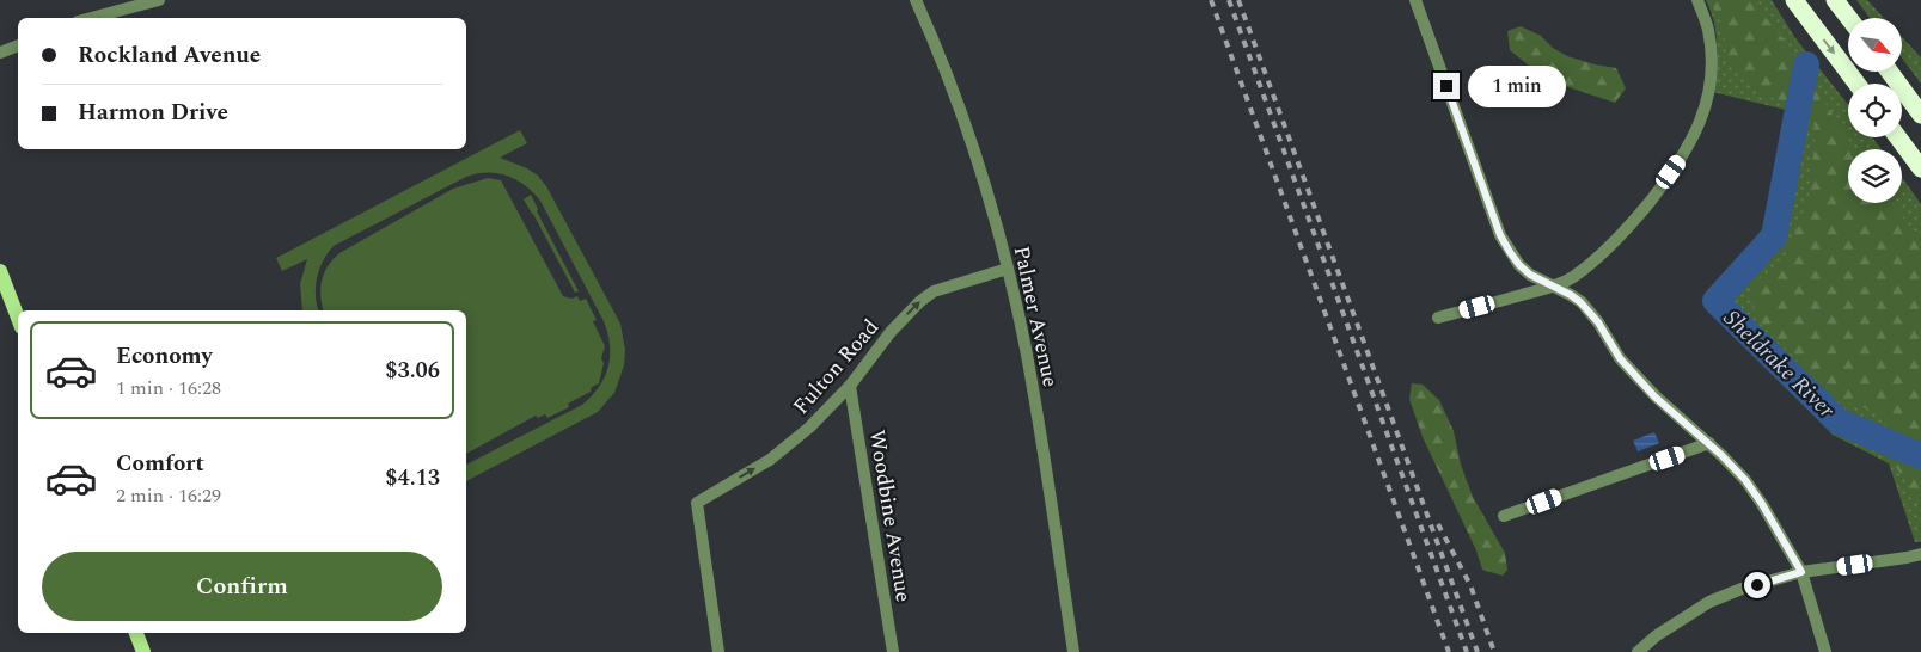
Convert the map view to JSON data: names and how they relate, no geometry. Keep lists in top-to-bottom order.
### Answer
{
  "streets": {
    "street": ["Palmer Avenue", "Fulton Road", "Woodbine Avenue"]
  },
  "crossings": [
    ["Palmer Avenue", "Fulton Road"],
    ["Fulton Road", "Woodbine Avenue"]
  ],
  "one_way": ["Fulton Road"],
  "water": ["Sheldrake River"],
  "north": "bottom right",
  "page": {
    "banner": ["Rockland Avenue", "Harmon Drive"],
    "bubble": "1 min",
    "list": [
      {
        "name": "Economy",
        "note": "1 min · 16:28",
        "value": "$3.06"
      },
      {
        "name": "Comfort",
        "note": "2 min · 16:29",
        "value": "$4.13"
      }
    ],
    "buttons": "Confirm"
  }
}
